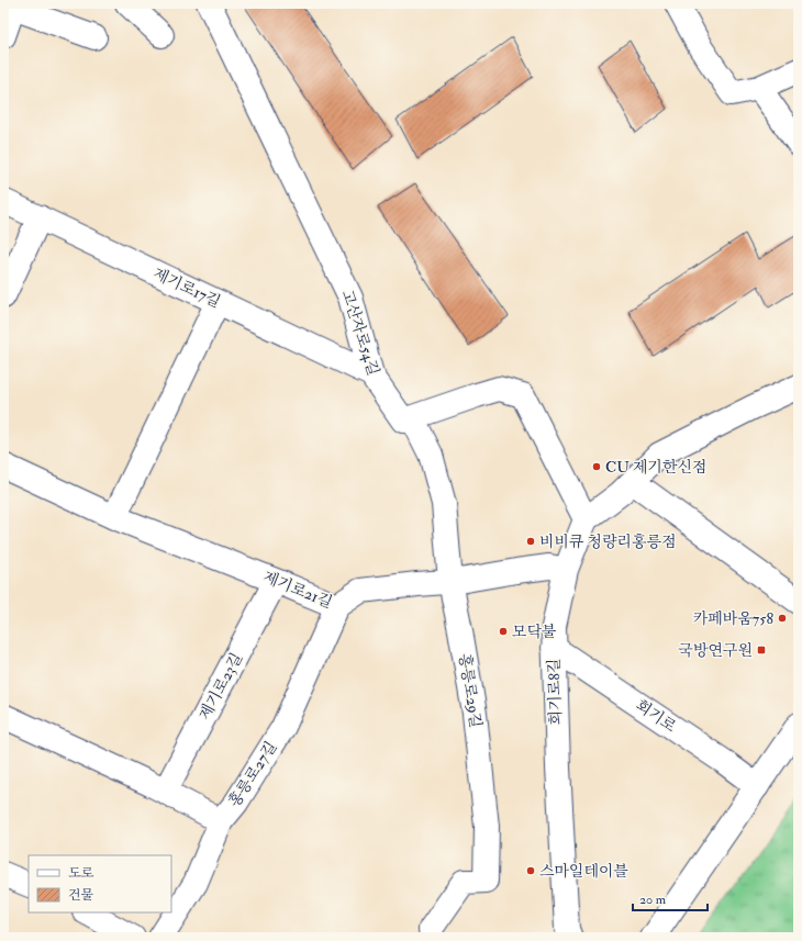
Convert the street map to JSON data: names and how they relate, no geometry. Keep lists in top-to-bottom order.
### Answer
{
  "streets": {
    "street": [
      "제기로17길",
      "고산자로54길",
      "제기로21길",
      "제기로23길",
      "홍릉로29길",
      "회기로8길",
      "회기로",
      "홍릉로27길"
    ]
  },
  "crossings": [
    ["제기로17길", "고산자로54길"],
    ["고산자로54길", "홍릉로29길"],
    ["제기로21길", "제기로23길"],
    ["제기로21길", "홍릉로29길"],
    ["제기로21길", "회기로8길"],
    ["제기로21길", "홍릉로27길"],
    ["회기로8길", "회기로"]
  ],
  "places": {
    "other": [
      "CU 제기한신점",
      "비비큐 청량리홍릉점",
      "카페바움758",
      "모닥불",
      "스마일테이블"
    ],
    "transit": ["국방연구원"]
  },
  "legend": ["도로", "건물"],
  "scale_bar": "20 m"
}
